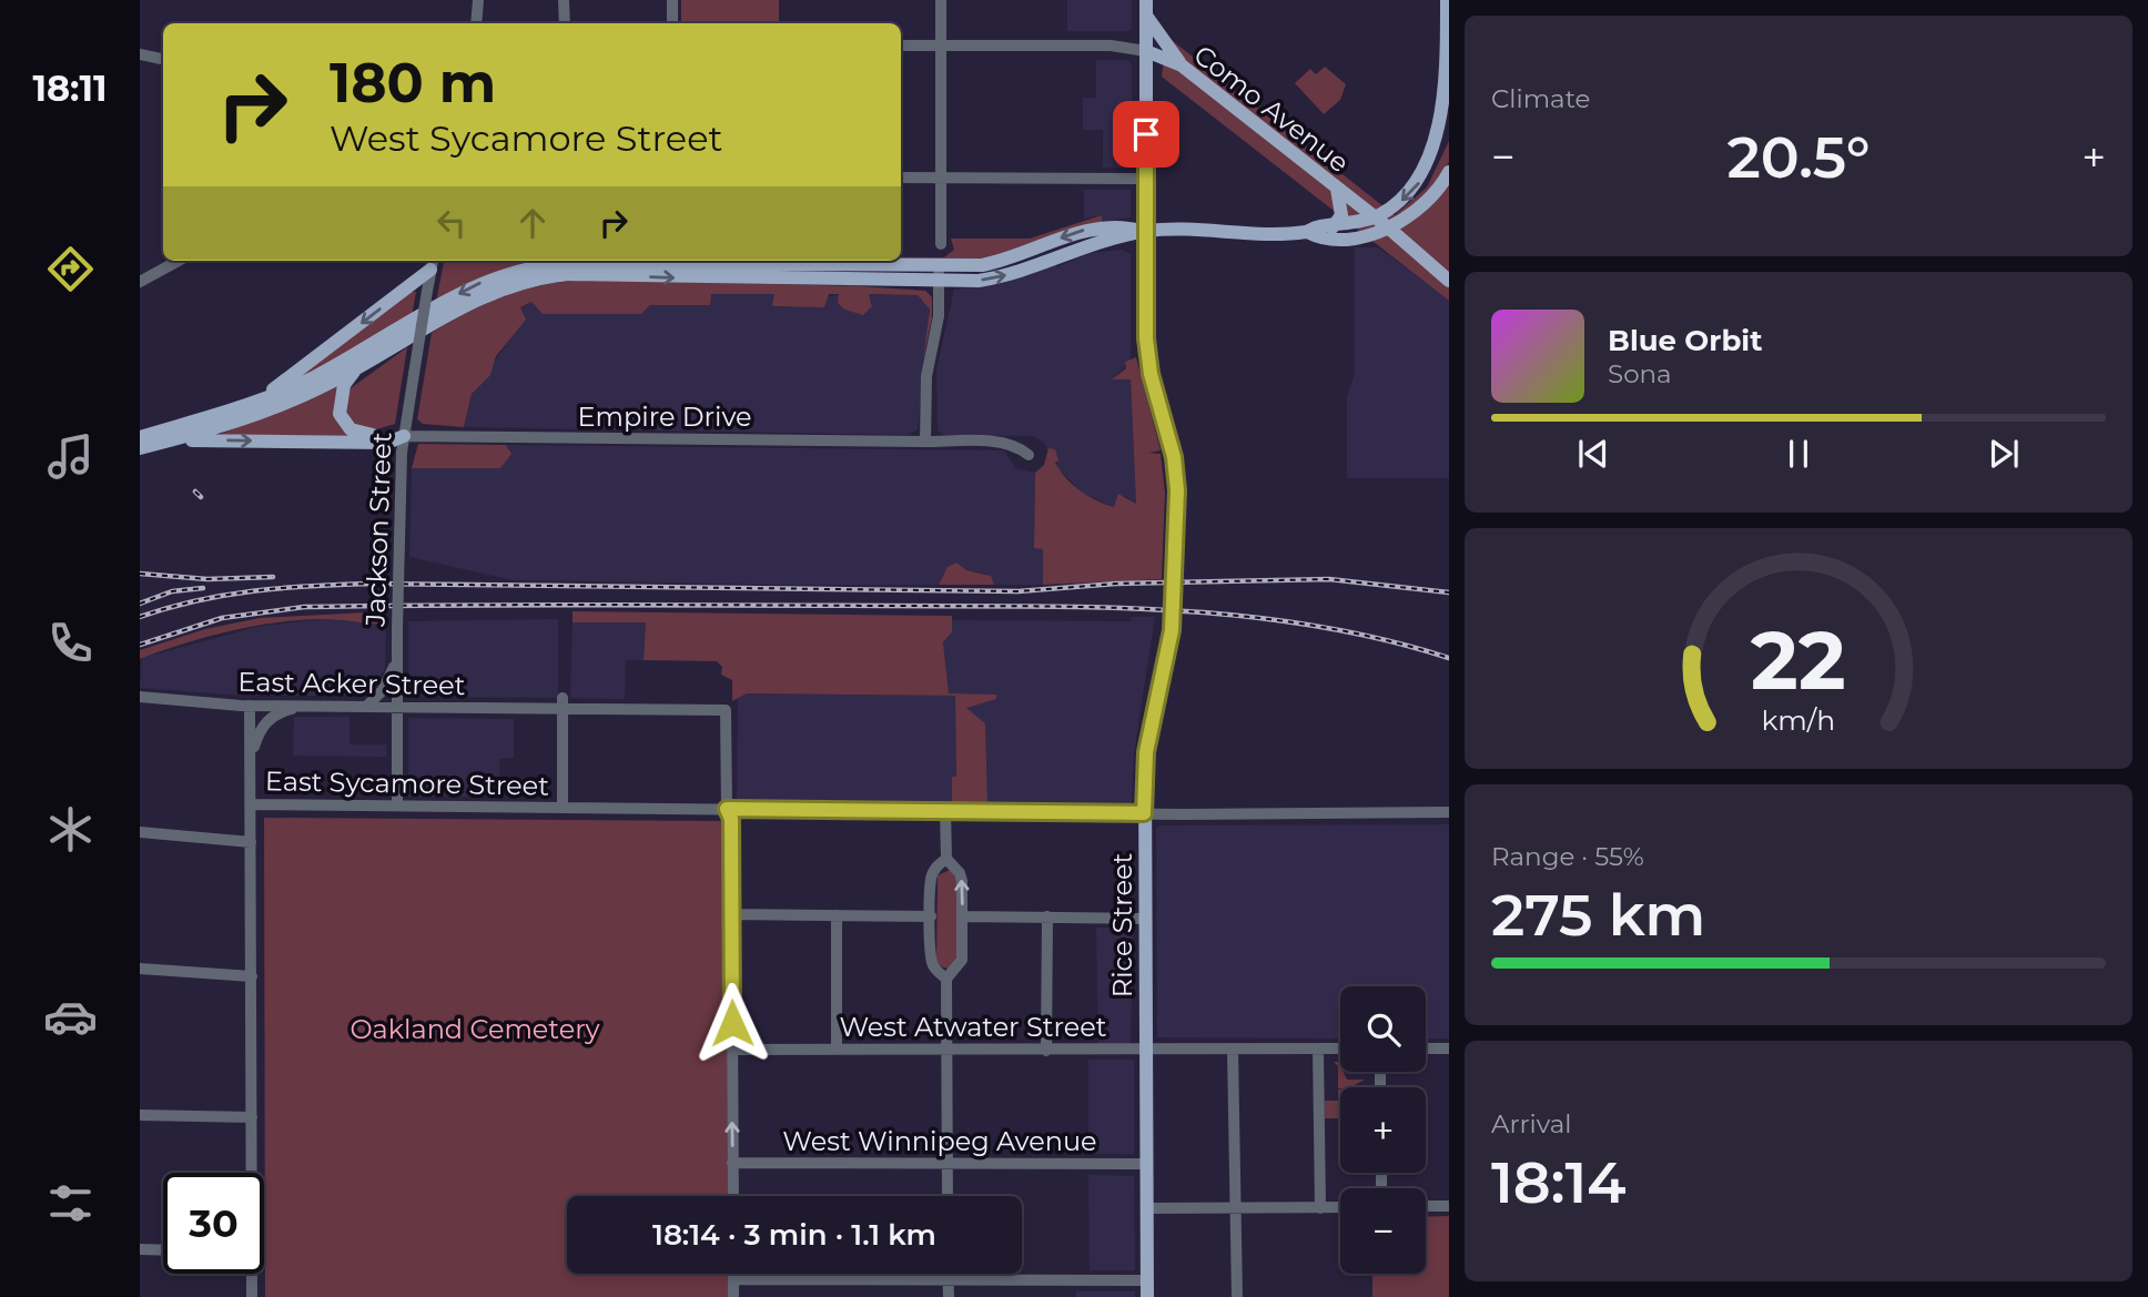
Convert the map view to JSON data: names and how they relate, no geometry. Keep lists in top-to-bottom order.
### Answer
{
  "streets": {
    "main road": ["Como Avenue", "Rice Street"],
    "street": [
      "Empire Drive",
      "Jackson Street",
      "East Acker Street",
      "East Sycamore Street",
      "West Atwater Street",
      "West Winnipeg Avenue"
    ]
  },
  "crossings": [
    ["Como Avenue", "Rice Street"],
    ["Empire Drive", "Jackson Street"],
    ["Jackson Street", "East Acker Street"],
    ["Jackson Street", "East Sycamore Street"],
    ["East Acker Street", "East Sycamore Street"],
    ["East Sycamore Street", "Rice Street"],
    ["Rice Street", "West Atwater Street"],
    ["Rice Street", "West Winnipeg Avenue"]
  ],
  "parks": ["Oakland Cemetery"],
  "page": {
    "tabs": "18:11",
    "tile": [
      "Climate",
      ["Range · 55%", "275 km"],
      ["Arrival", "18:14"]
    ],
    "turn": ["180 m", "West Sycamore Street"],
    "heat": ["−", "20.5°", "+"],
    "song": ["Blue Orbit", "Sona"],
    "map_buttons": ["+", "−"],
    "limit": "30",
    "trip": "18:14 · 3 min · 1.1 km",
    "gauge": ["22", "km/h"]
  }
}
